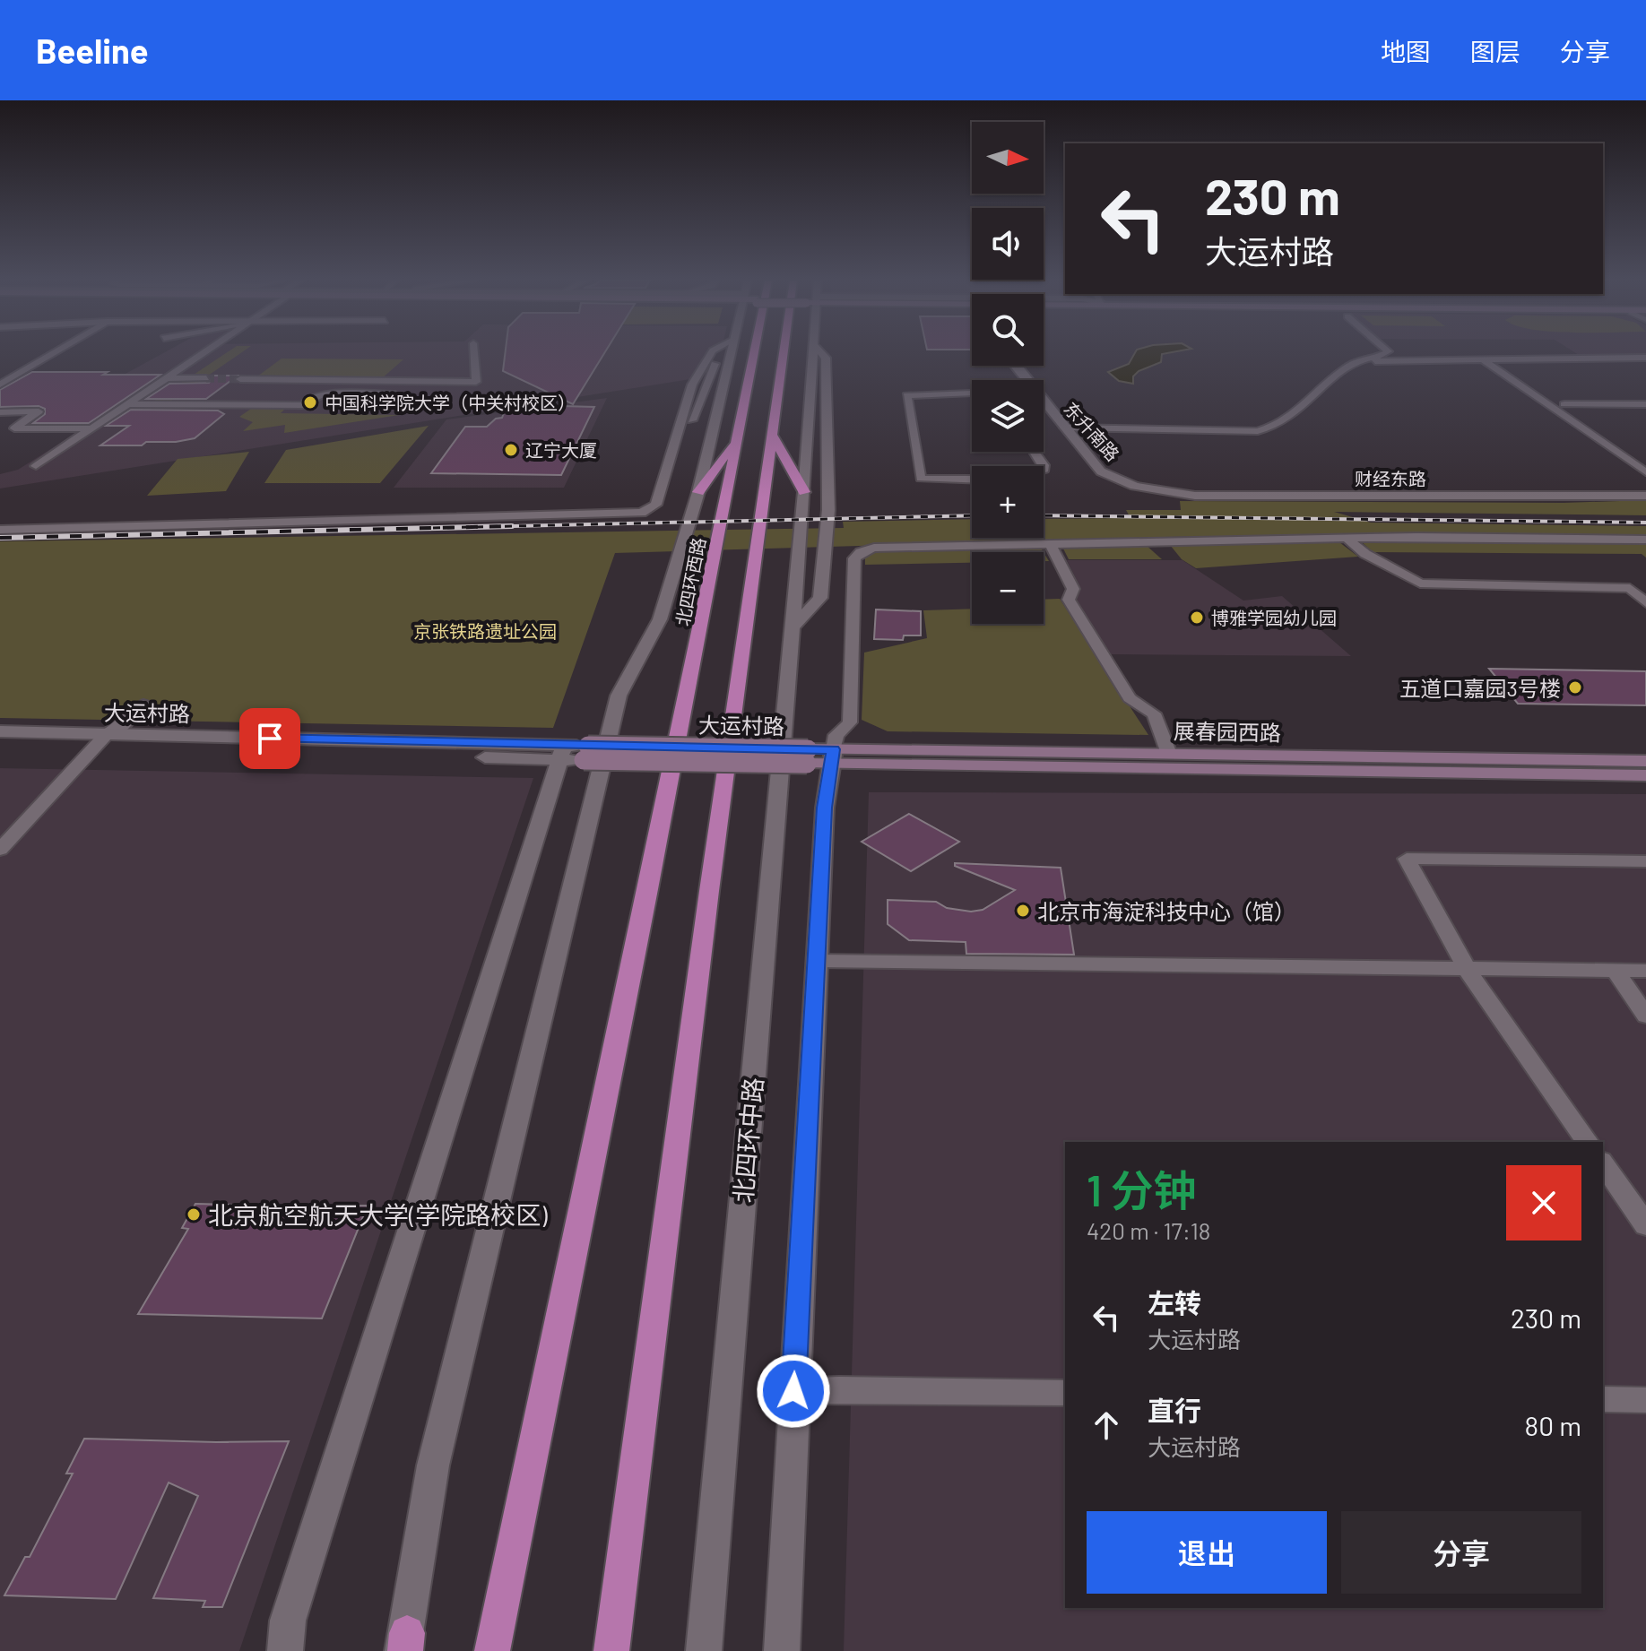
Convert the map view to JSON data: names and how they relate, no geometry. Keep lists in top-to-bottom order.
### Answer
{
  "streets": {
    "highway": ["北四环西路"],
    "main road": ["展春园西路"],
    "street": [
      "东升南路",
      "财经东路",
      "大运村路",
      "北四环中路"
    ]
  },
  "crossings": [
    ["东升南路", "财经东路"]
  ],
  "parks": ["京张铁路遗址公园"],
  "places": [
    "中国科学院大学（中关村校区）",
    "辽宁大厦",
    "博雅学园幼儿园",
    "五道口嘉园3号楼",
    "北京市海淀科技中心（馆）",
    "北京航空航天大学(学院路校区)"
  ],
  "north": "right",
  "page": {
    "header": "Beeline",
    "nav": ["地图", "图层", "分享"],
    "map_buttons": ["+", "−"],
    "turn": ["230 m", "大运村路"],
    "heading": ["1 分钟", "420 m · 17:18"],
    "list": [
      {
        "name": "左转",
        "note": "大运村路",
        "value": "230 m"
      },
      {
        "name": "直行",
        "note": "大运村路",
        "value": "80 m"
      }
    ],
    "buttons": ["退出", "分享"]
  }
}
